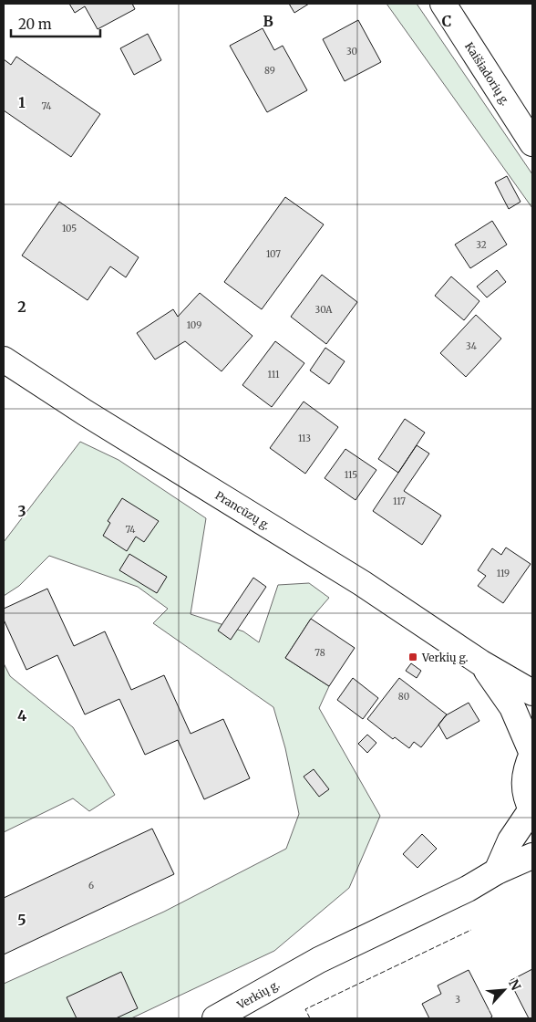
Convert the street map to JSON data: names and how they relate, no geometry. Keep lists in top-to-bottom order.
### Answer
{
  "streets": {
    "street": ["Kaišiadorių g.", "Prancūzų g.", "Verkių g."]
  },
  "places": {
    "transit": ["Verkių g."]
  },
  "house_numbers": [
    "30",
    "89",
    "74",
    "105",
    "32",
    "107",
    "30A",
    "109",
    "34",
    "111",
    "113",
    "115",
    "117",
    "74",
    "119",
    "78",
    "80",
    "6",
    "3"
  ],
  "scale_bar": "20 m",
  "north": "top right",
  "grid": {
    "columns": ["B", "C"],
    "rows": [
      "1",
      "2",
      "3",
      "4",
      "5"
    ]
  }
}
